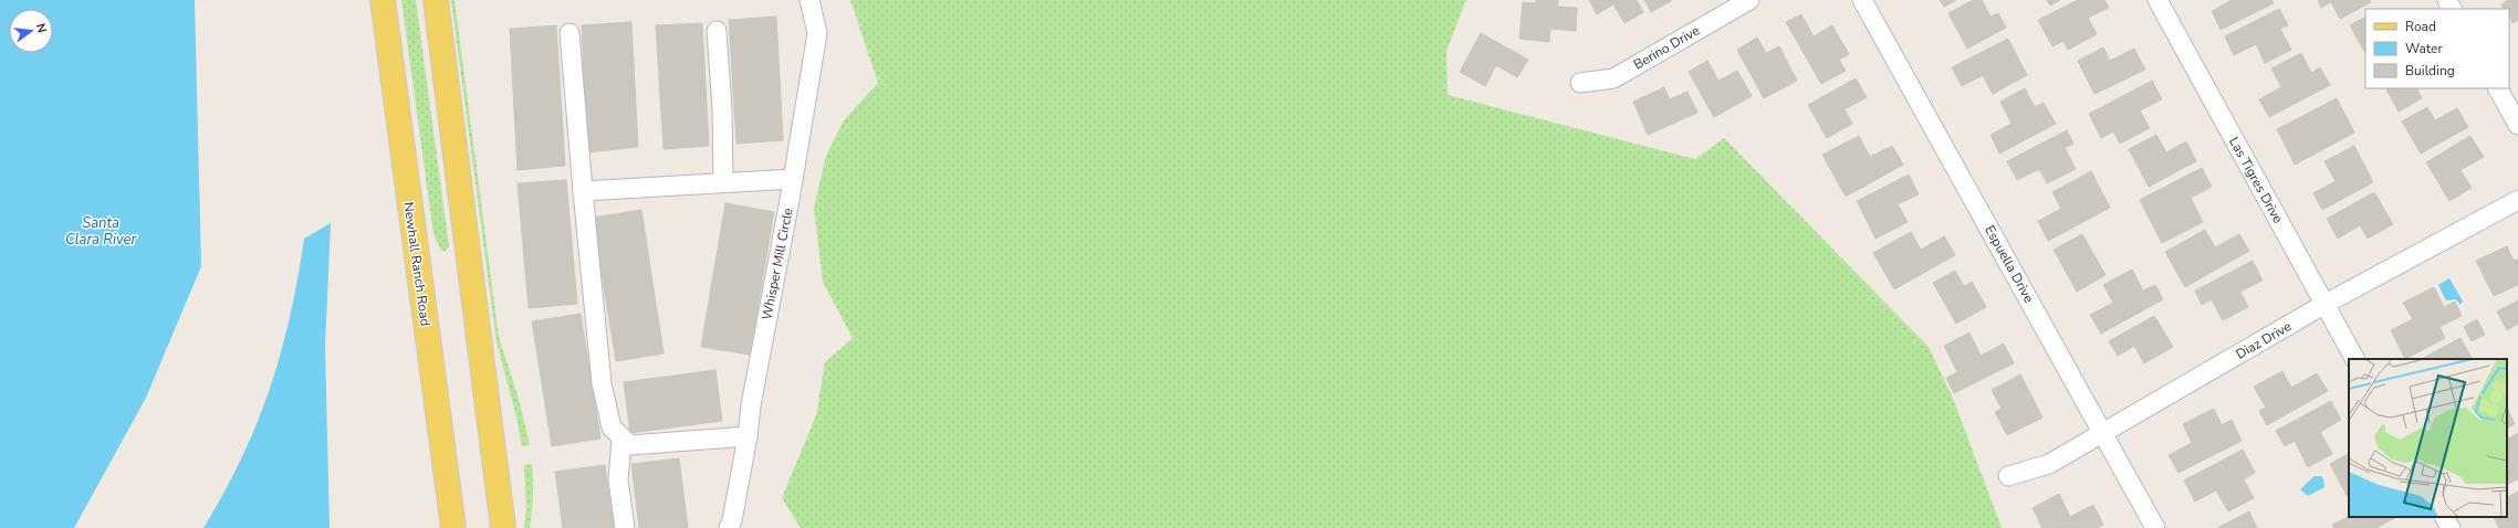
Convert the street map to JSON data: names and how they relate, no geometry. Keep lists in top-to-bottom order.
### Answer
{
  "streets": {
    "main road": ["Newhall Ranch Road"],
    "street": [
      "Berino Drive",
      "Las Tigres Drive",
      "Whisper Mill Circle",
      "Espuella Drive",
      "Diaz Drive"
    ]
  },
  "crossings": [
    ["Las Tigres Drive", "Diaz Drive"],
    ["Espuella Drive", "Diaz Drive"]
  ],
  "water": ["Santa Clara River"],
  "legend": ["Road", "Water", "Building"],
  "north": "right"
}
